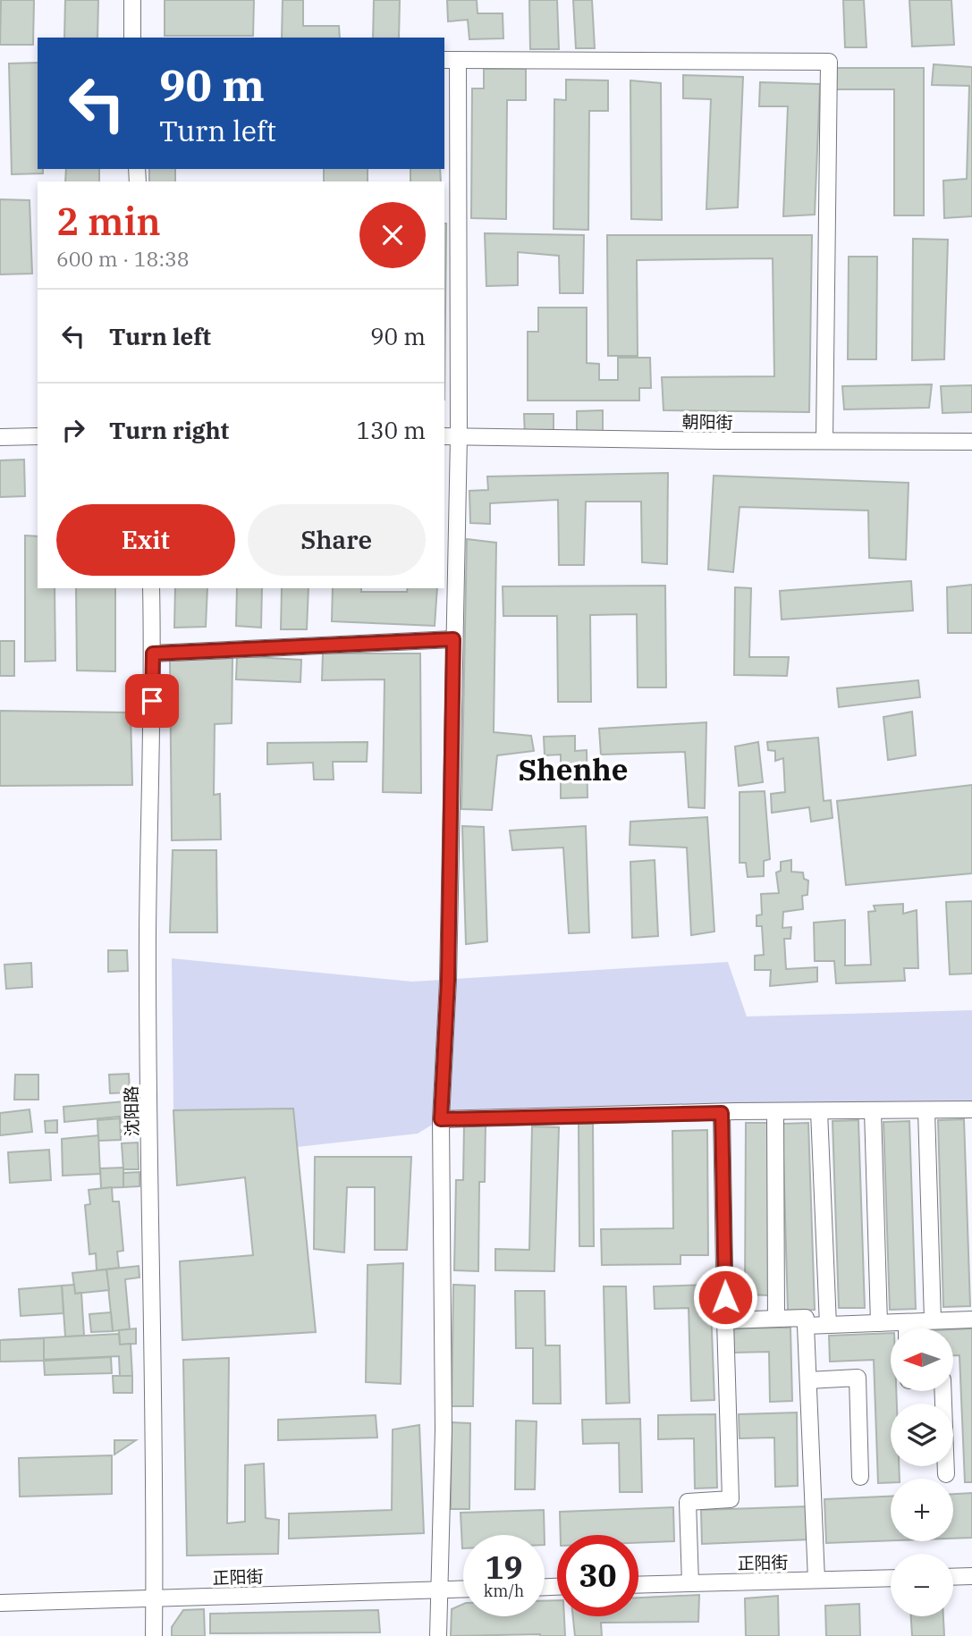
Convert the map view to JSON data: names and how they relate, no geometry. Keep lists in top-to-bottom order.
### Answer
{
  "streets": {
    "street": ["朝阳街", "沈阳路", "正阳街"]
  },
  "crossings": [
    ["沈阳路", "正阳街"]
  ],
  "districts": ["Shenhe"],
  "north": "left",
  "page": {
    "turn": ["90 m", "Turn left"],
    "heading": ["2 min", "600 m · 18:38"],
    "list": [
      {
        "name": "Turn left",
        "value": "90 m"
      },
      {
        "name": "Turn right",
        "value": "130 m"
      }
    ],
    "buttons": ["Exit", "Share"],
    "map_buttons": ["+", "−"],
    "speed": "19 km/h",
    "limit": "30"
  }
}
